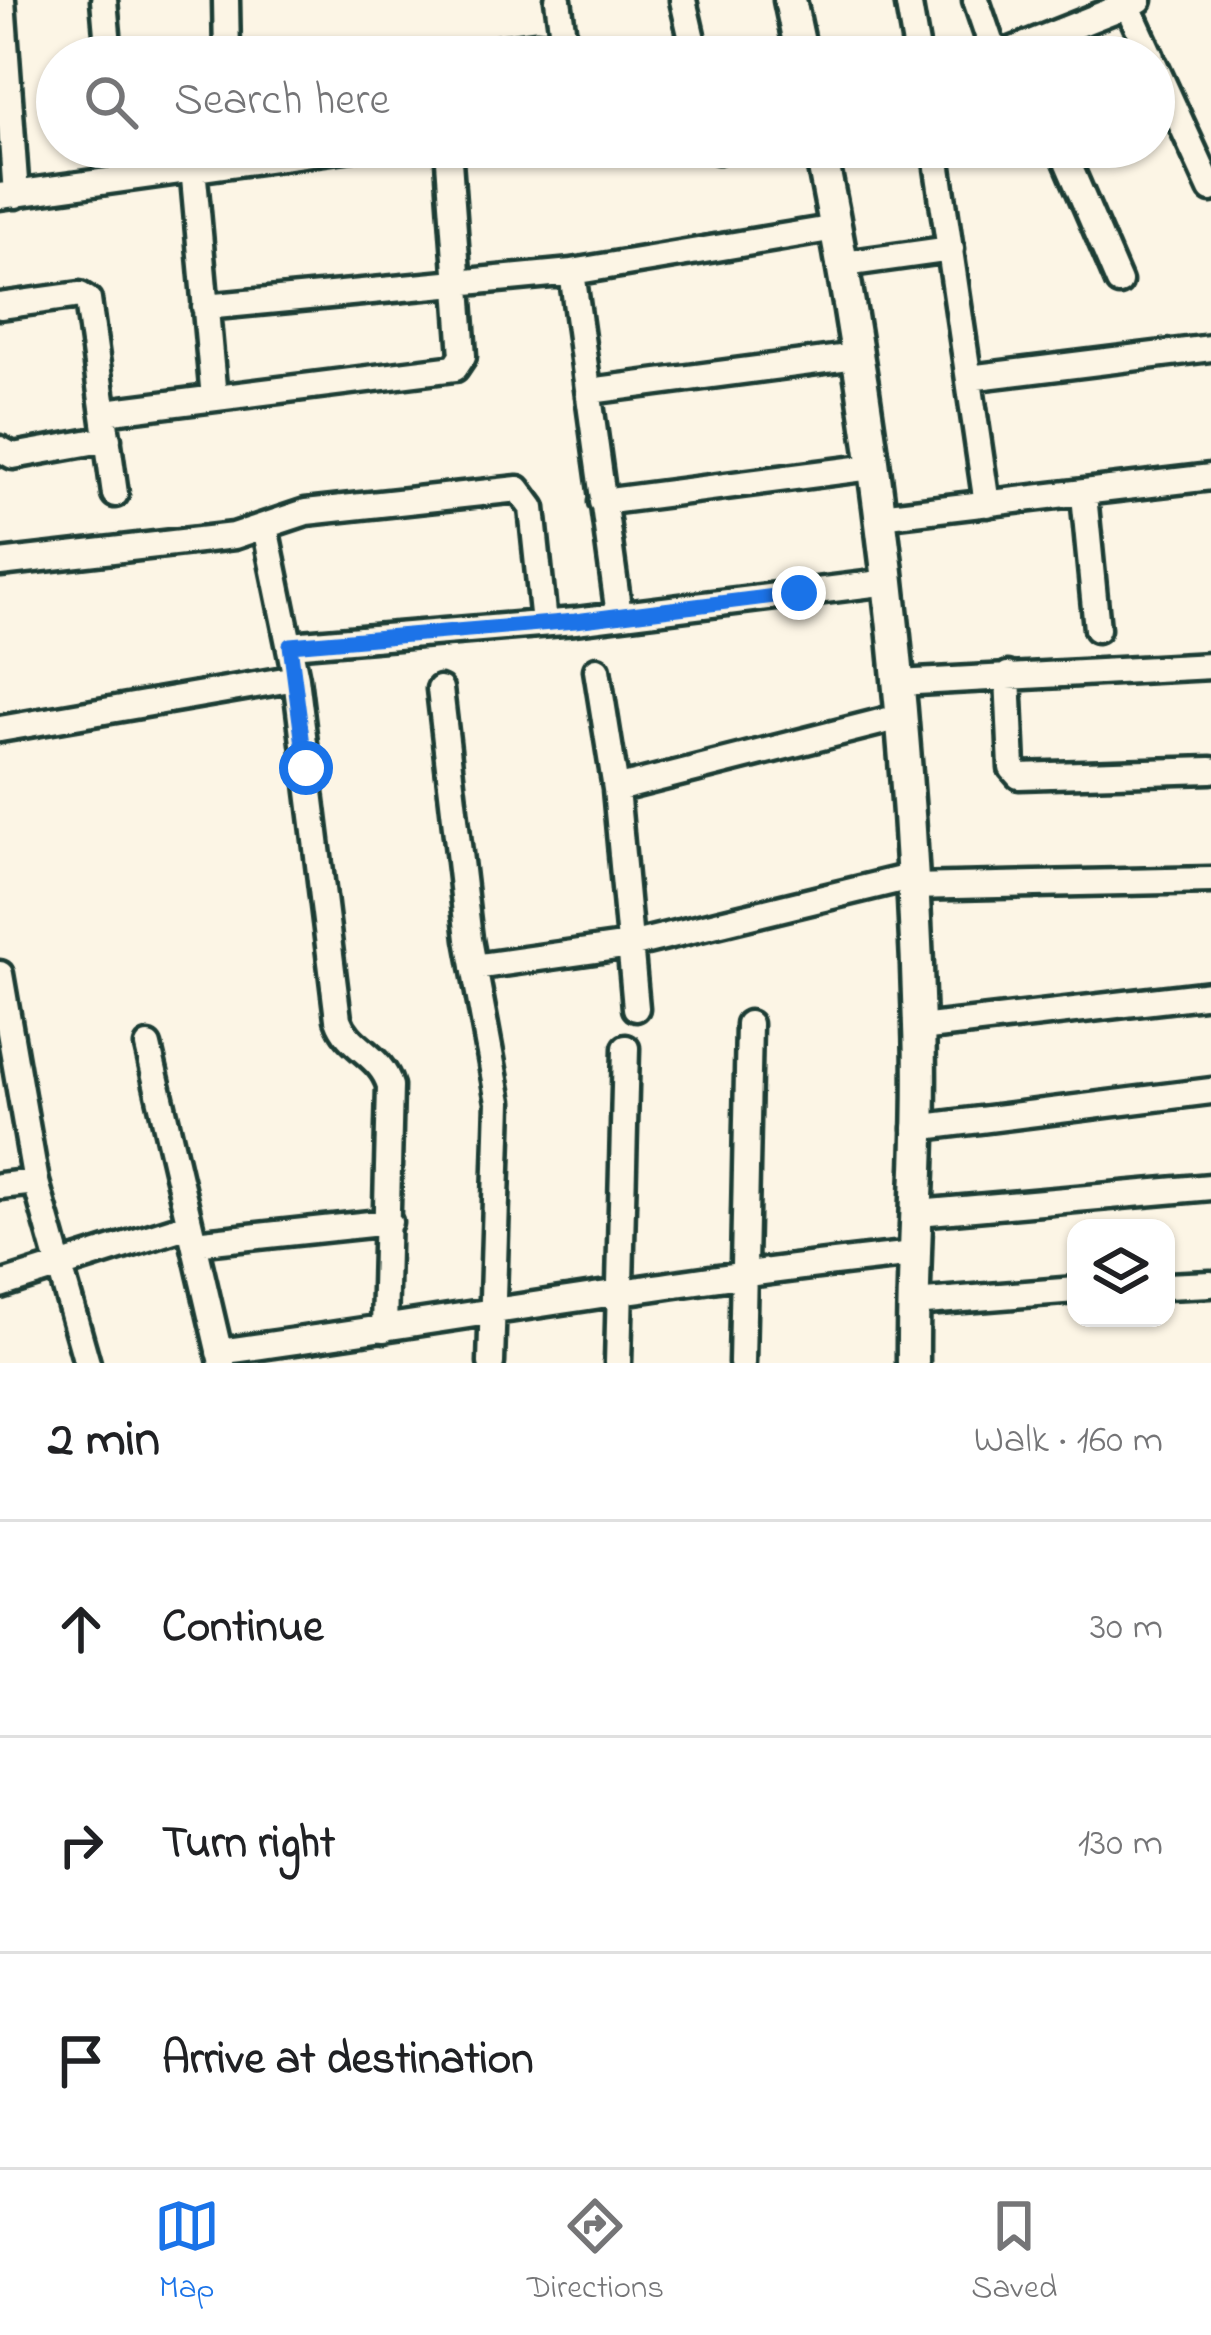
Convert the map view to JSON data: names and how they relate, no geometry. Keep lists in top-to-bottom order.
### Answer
{
  "page": {
    "search": "Search here",
    "heading": ["2 min", "Walk · 160 m"],
    "list": [
      ["Continue", "30 m"],
      ["Turn right", "130 m"],
      "Arrive at destination"
    ],
    "nav": ["Map", "Directions", "Saved"]
  }
}
